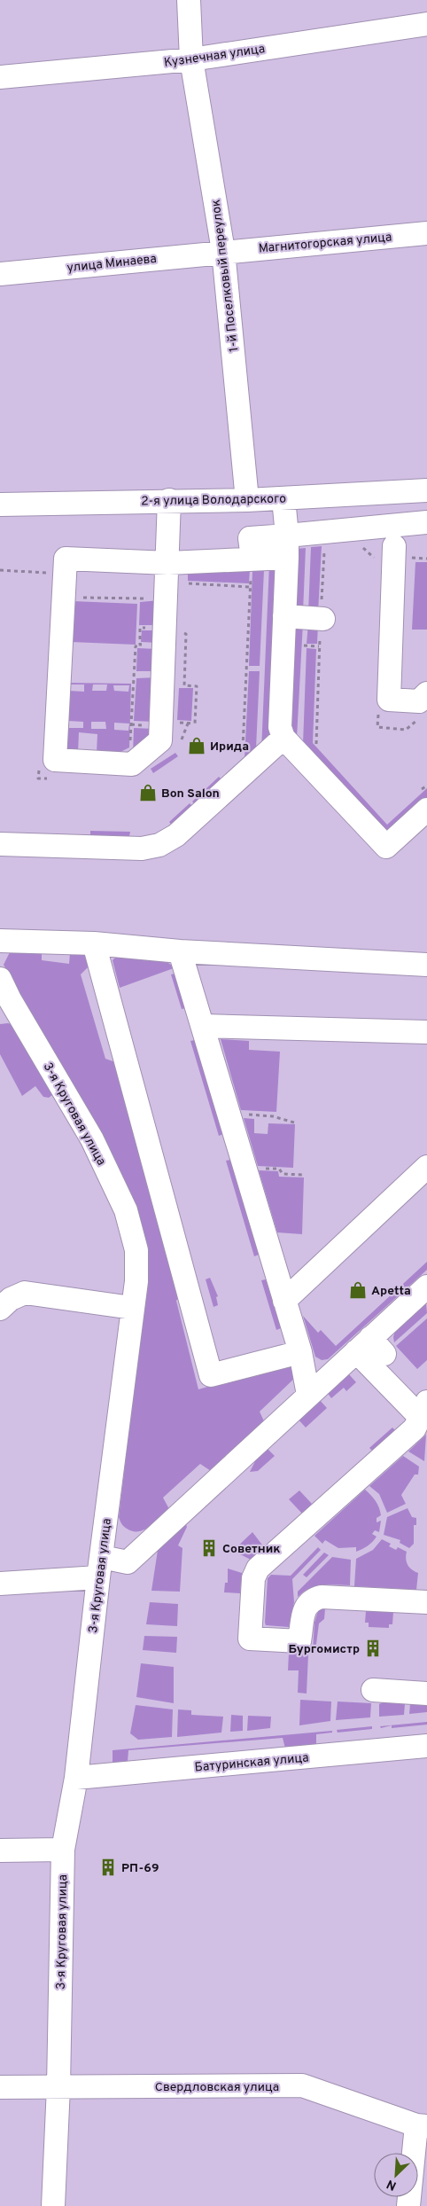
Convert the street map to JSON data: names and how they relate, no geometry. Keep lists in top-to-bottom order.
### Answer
{
  "streets": {
    "street": [
      "Кузнечная улица",
      "Магнитогорская улица",
      "улица Минаева",
      "1-й Поселковый переулок",
      "2-я улица Володарского",
      "3-я Круговая улица",
      "Батуринская улица",
      "Свердловская улица"
    ]
  },
  "crossings": [
    ["Кузнечная улица", "1-й Поселковый переулок"],
    ["Магнитогорская улица", "улица Минаева"],
    ["Магнитогорская улица", "1-й Поселковый переулок"],
    ["улица Минаева", "1-й Поселковый переулок"],
    ["1-й Поселковый переулок", "2-я улица Володарского"],
    ["3-я Круговая улица", "Батуринская улица"],
    ["3-я Круговая улица", "Свердловская улица"]
  ],
  "places": {
    "shop": ["Ирида", "Bon Salon", "Apetta"],
    "building": ["Советник", "Бургомистр", "РП-69"]
  },
  "north": "bottom left"
}
